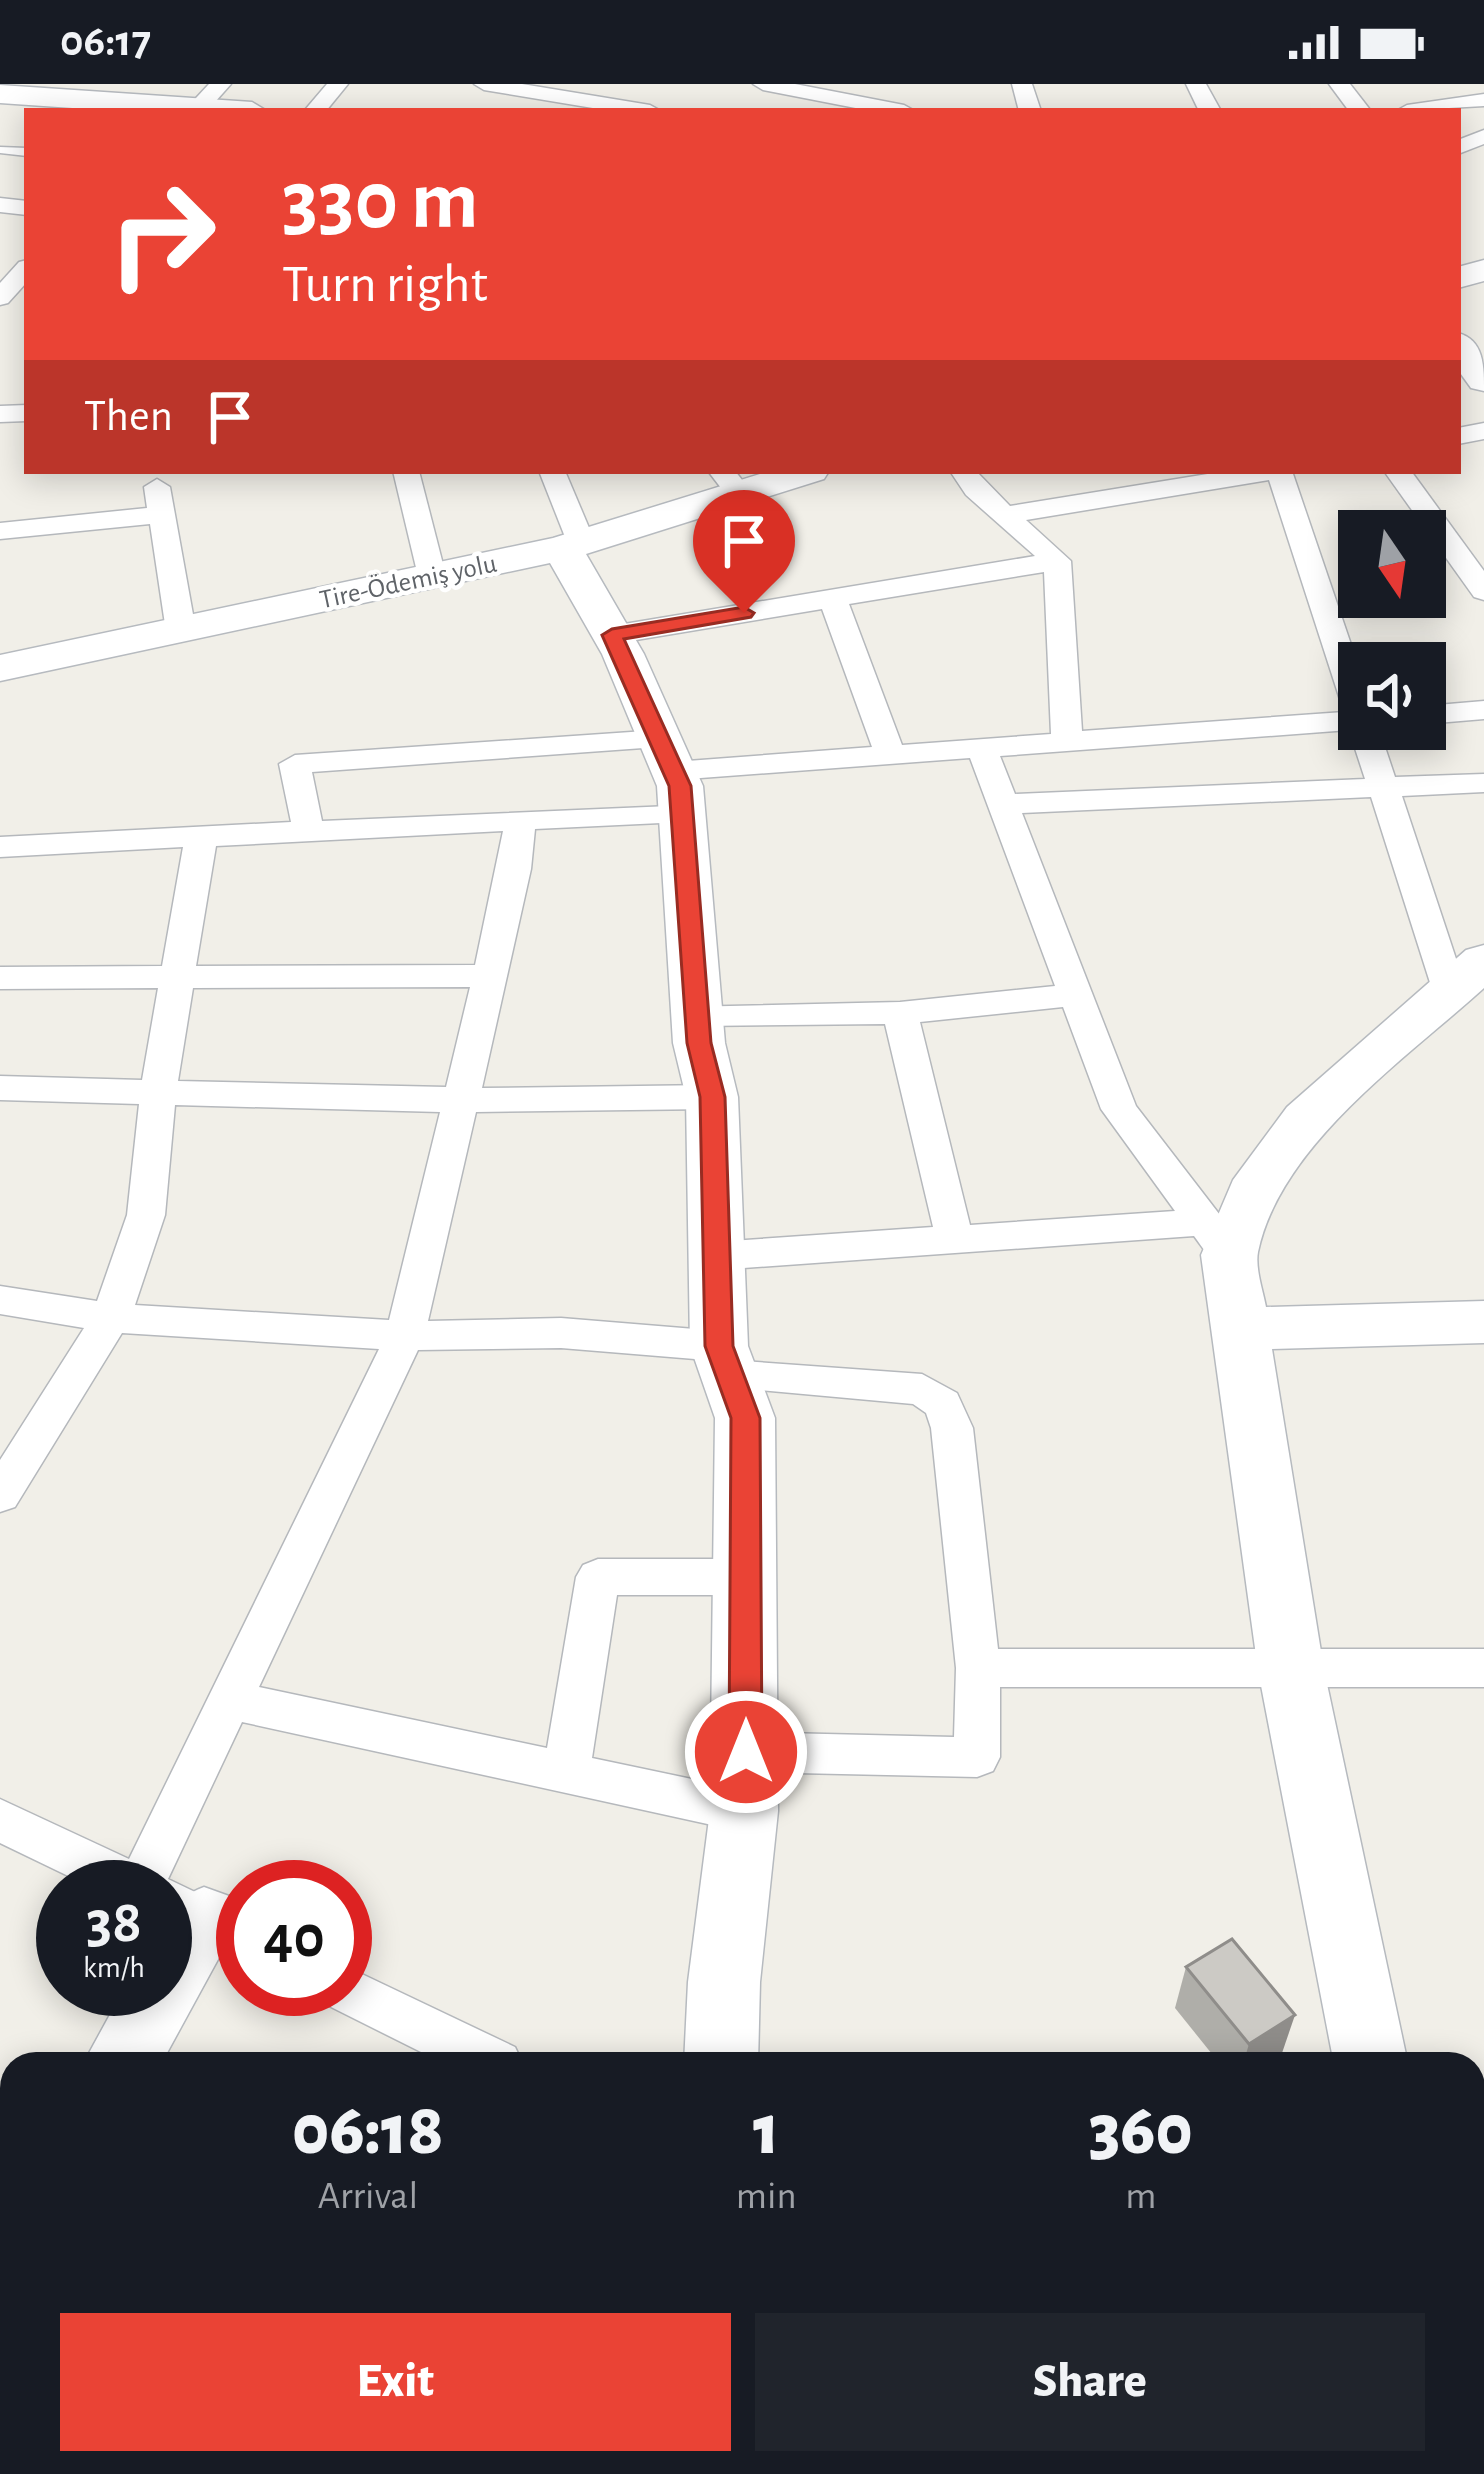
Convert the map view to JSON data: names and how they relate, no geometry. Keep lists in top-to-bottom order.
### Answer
{
  "streets": {
    "street": ["Tire-Ödemiş yolu"]
  },
  "north": "bottom",
  "page": {
    "status": "06:17",
    "turn": ["330 m", "Turn right"],
    "then": "Then",
    "speed": "38 km/h",
    "limit": "40",
    "eta": [
      "06:18",
      "Arrival",
      "1",
      "min",
      "360",
      "m"
    ],
    "buttons": ["Exit", "Share"]
  }
}
